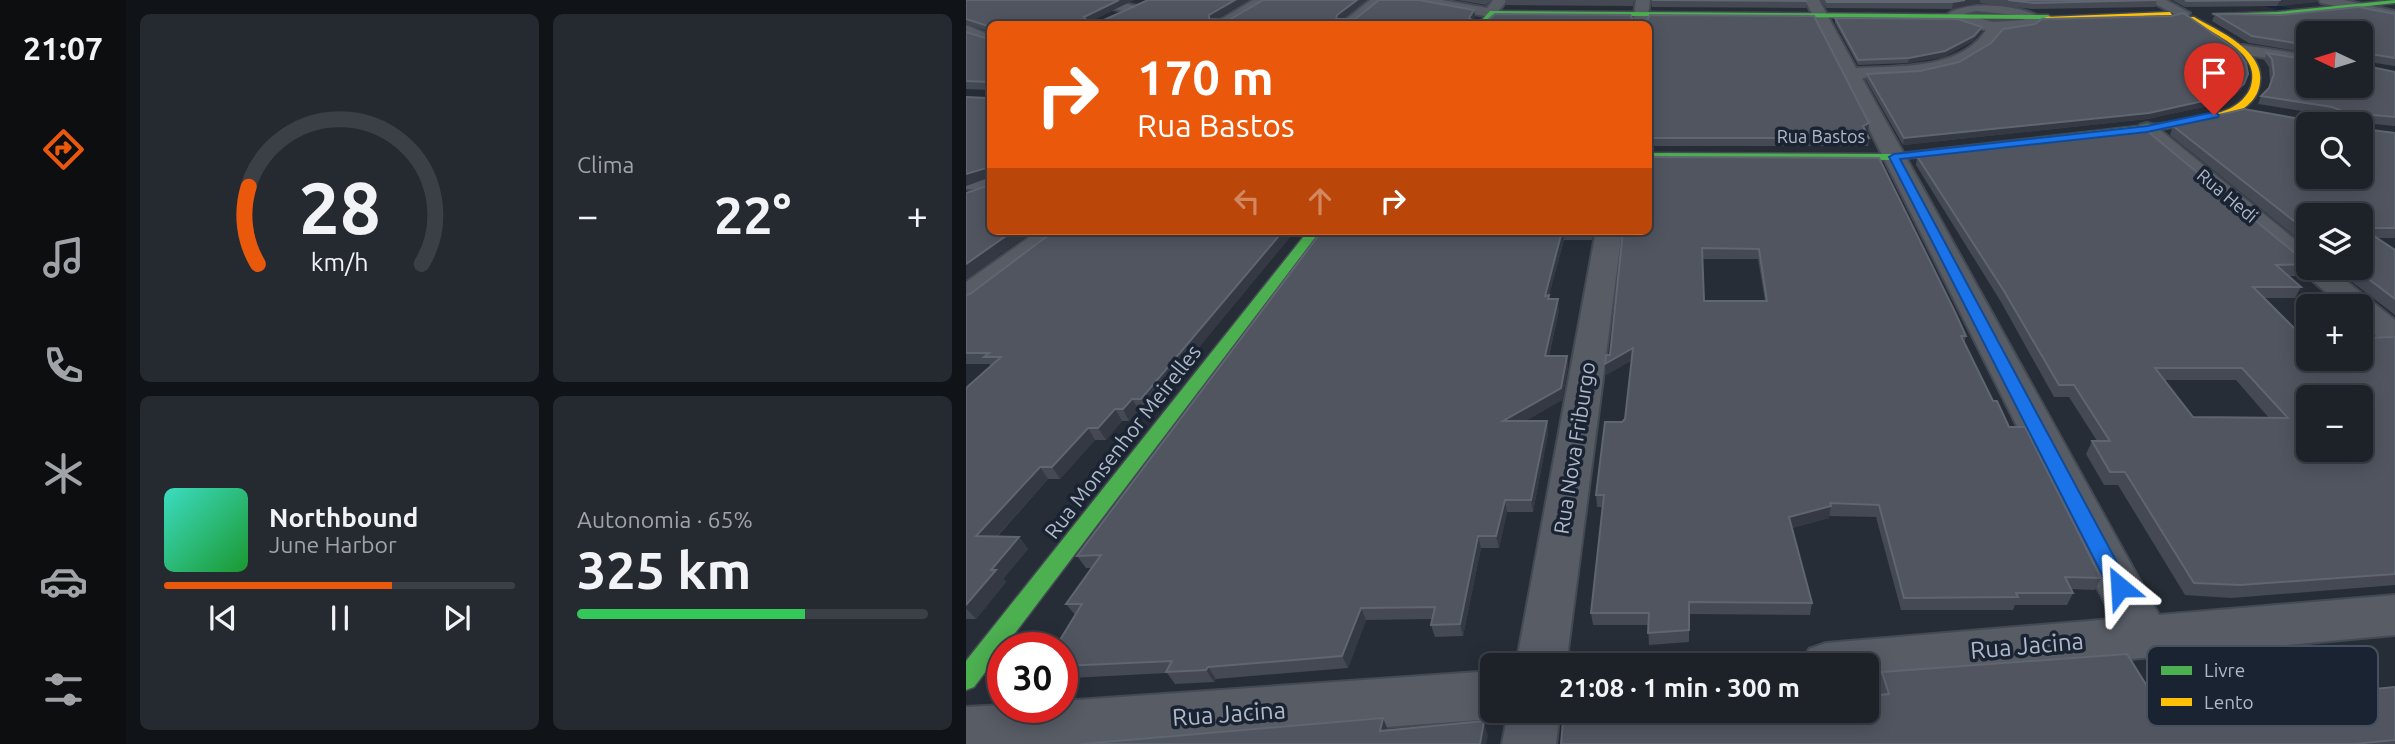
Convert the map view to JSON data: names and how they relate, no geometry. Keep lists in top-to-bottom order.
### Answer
{
  "streets": {
    "street": [
      "Rua Bastos",
      "Rua Hedi",
      "Rua Monsenhor Meirelles",
      "Rua Nova Friburgo",
      "Rua Jacina"
    ]
  },
  "crossings": [
    ["Rua Bastos", "Rua Hedi"]
  ],
  "legend": ["Livre", "Lento"],
  "north": "left",
  "page": {
    "tabs": "21:07",
    "tile": [
      "Clima",
      ["Autonomia · 65%", "325 km"]
    ],
    "map_buttons": ["+", "−"],
    "turn": ["170 m", "Rua Bastos"],
    "heat": ["−", "22°", "+"],
    "song": ["Northbound", "June Harbor"],
    "limit": "30",
    "trip": "21:08 · 1 min · 300 m",
    "gauge": ["28", "km/h"]
  }
}
